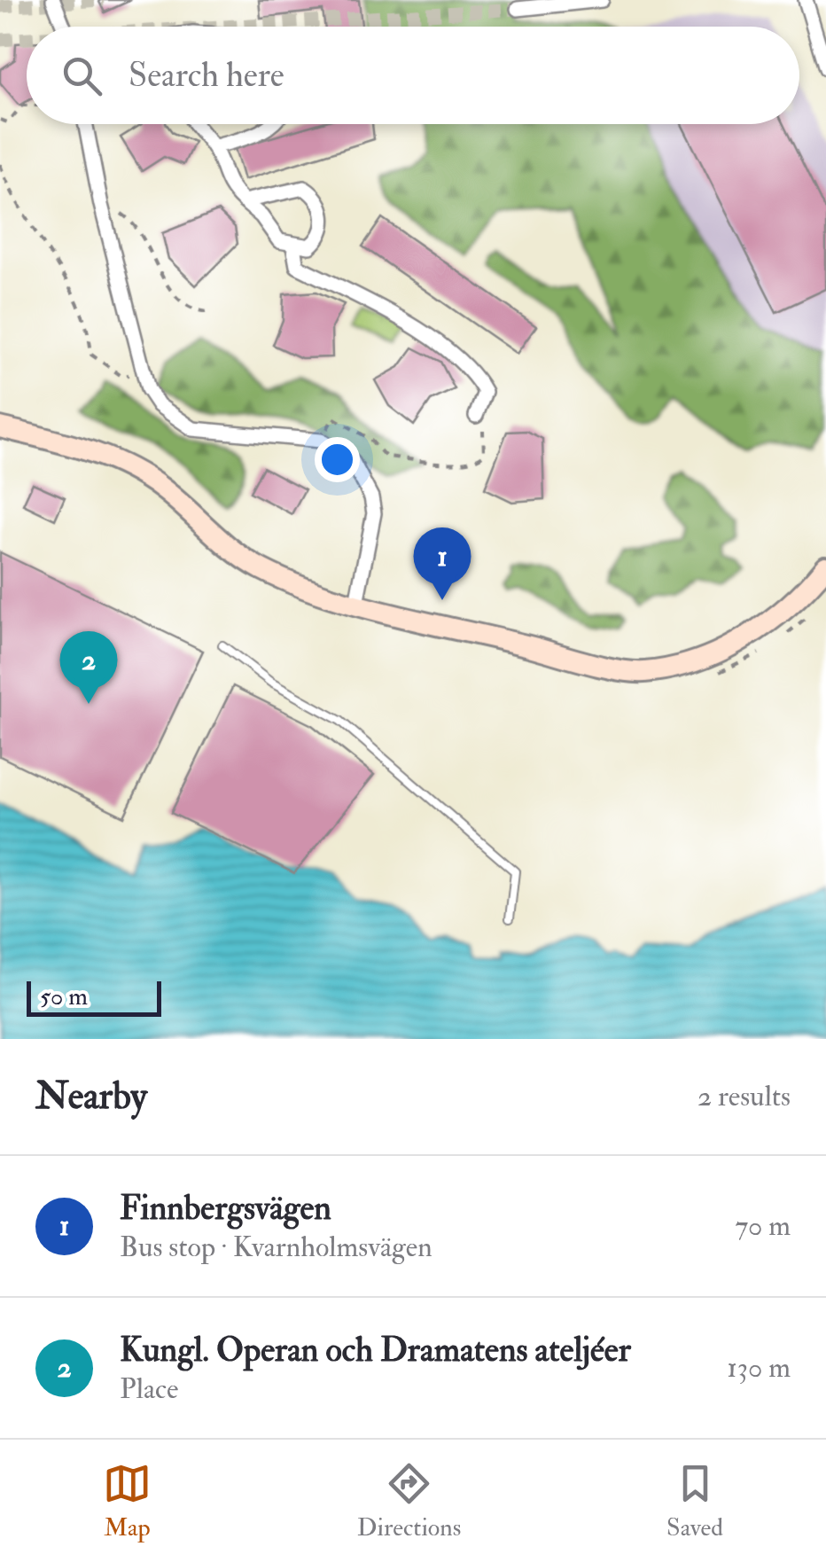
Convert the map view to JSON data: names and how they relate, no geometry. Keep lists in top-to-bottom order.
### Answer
{
  "scale_bar": "50 m",
  "page": {
    "search": "Search here",
    "pins": ["1", "2"],
    "scale": "50 m",
    "heading": ["Nearby", "2 results"],
    "list": [
      {
        "mark": "1",
        "name": "Finnbergsvägen",
        "note": "Bus stop · Kvarnholmsvägen",
        "value": "70 m"
      },
      {
        "mark": "2",
        "name": "Kungl. Operan och Dramatens ateljéer",
        "note": "Place",
        "value": "130 m"
      }
    ],
    "nav": ["Map", "Directions", "Saved"]
  }
}
